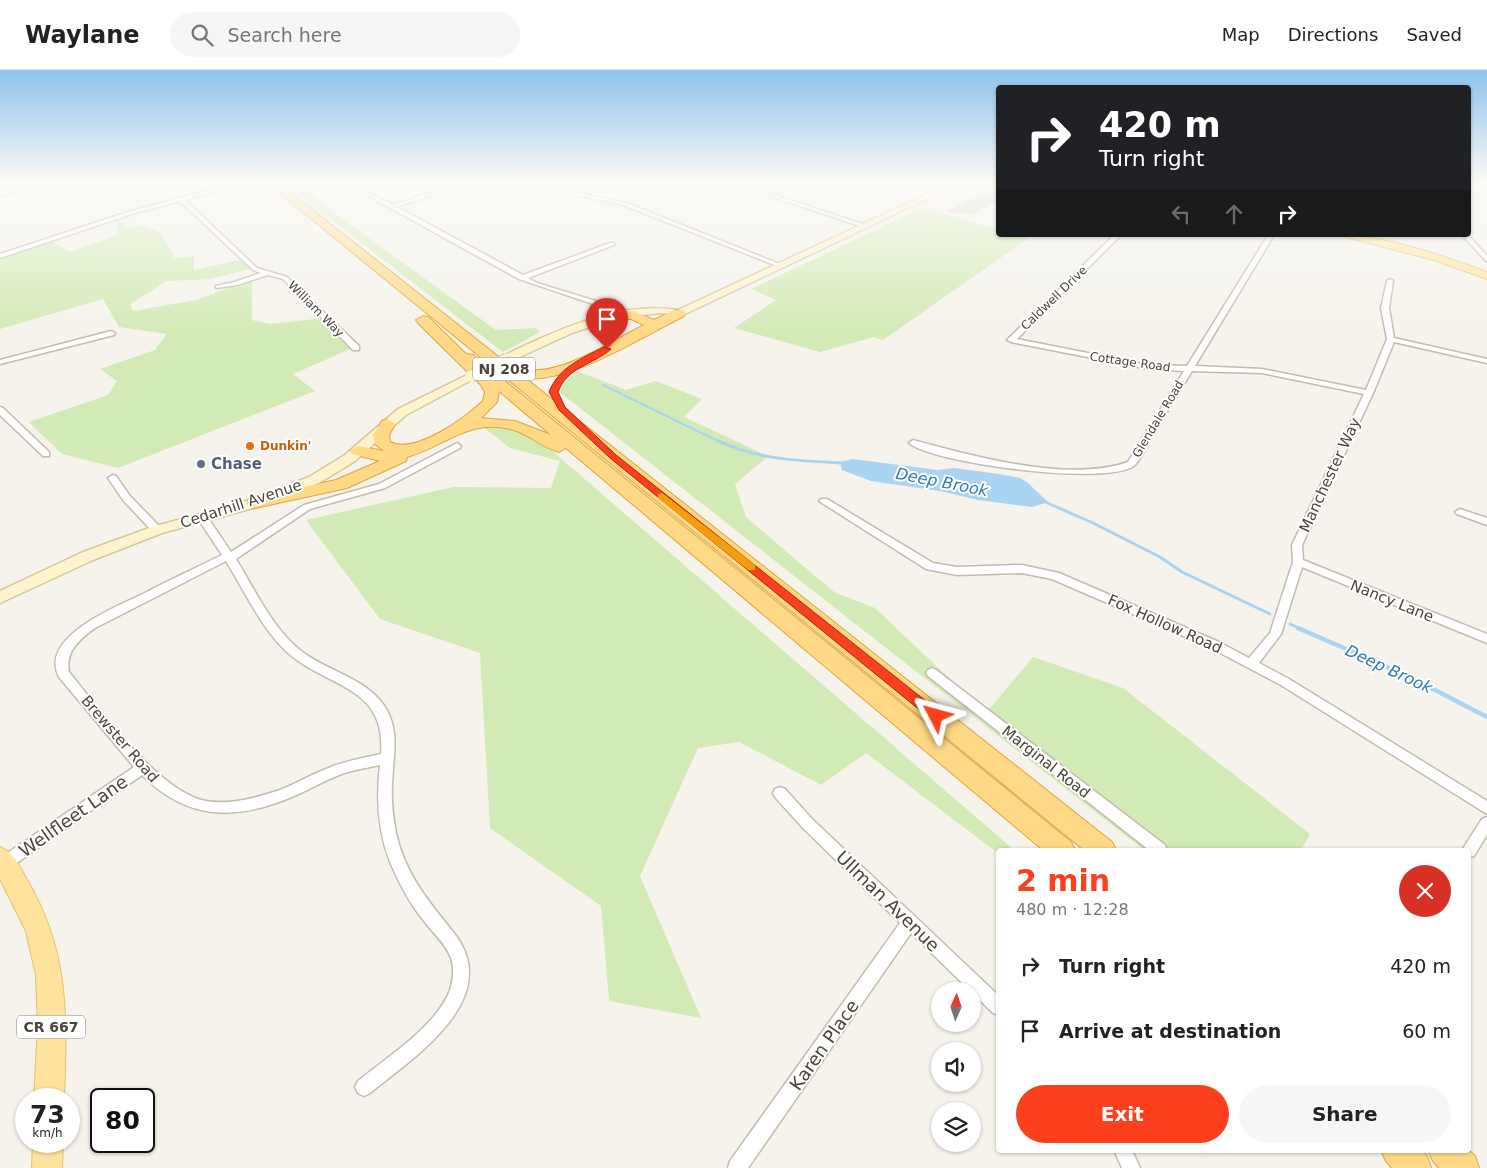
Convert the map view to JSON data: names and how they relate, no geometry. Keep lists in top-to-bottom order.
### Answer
{
  "streets": {
    "highway": ["NJ 208"],
    "main road": ["Cedarhill Avenue", "CR 667"],
    "street": [
      "Caldwell Drive",
      "William Way",
      "Cottage Road",
      "Glendale Road",
      "Manchester Way",
      "Nancy Lane",
      "Fox Hollow Road",
      "Brewster Road",
      "Marginal Road",
      "Wellfleet Lane",
      "Ullman Avenue",
      "Karen Place"
    ]
  },
  "crossings": [
    ["Caldwell Drive", "Cottage Road"],
    ["Cottage Road", "Glendale Road"],
    ["Cottage Road", "Manchester Way"],
    ["Manchester Way", "Nancy Lane"],
    ["Manchester Way", "Fox Hollow Road"],
    ["Brewster Road", "Wellfleet Lane"],
    ["Wellfleet Lane", "CR 667"],
    ["Ullman Avenue", "Karen Place"]
  ],
  "water": ["Deep Brook"],
  "places": ["Dunkin'", "Chase"],
  "north": "top",
  "page": {
    "header": "Waylane",
    "search": "Search here",
    "nav": ["Map", "Directions", "Saved"],
    "turn": ["420 m", "Turn right"],
    "heading": ["2 min", "480 m · 12:28"],
    "list": [
      {
        "name": "Turn right",
        "value": "420 m"
      },
      {
        "name": "Arrive at destination",
        "value": "60 m"
      }
    ],
    "buttons": ["Exit", "Share"],
    "speed": "73 km/h",
    "limit": "80"
  }
}
